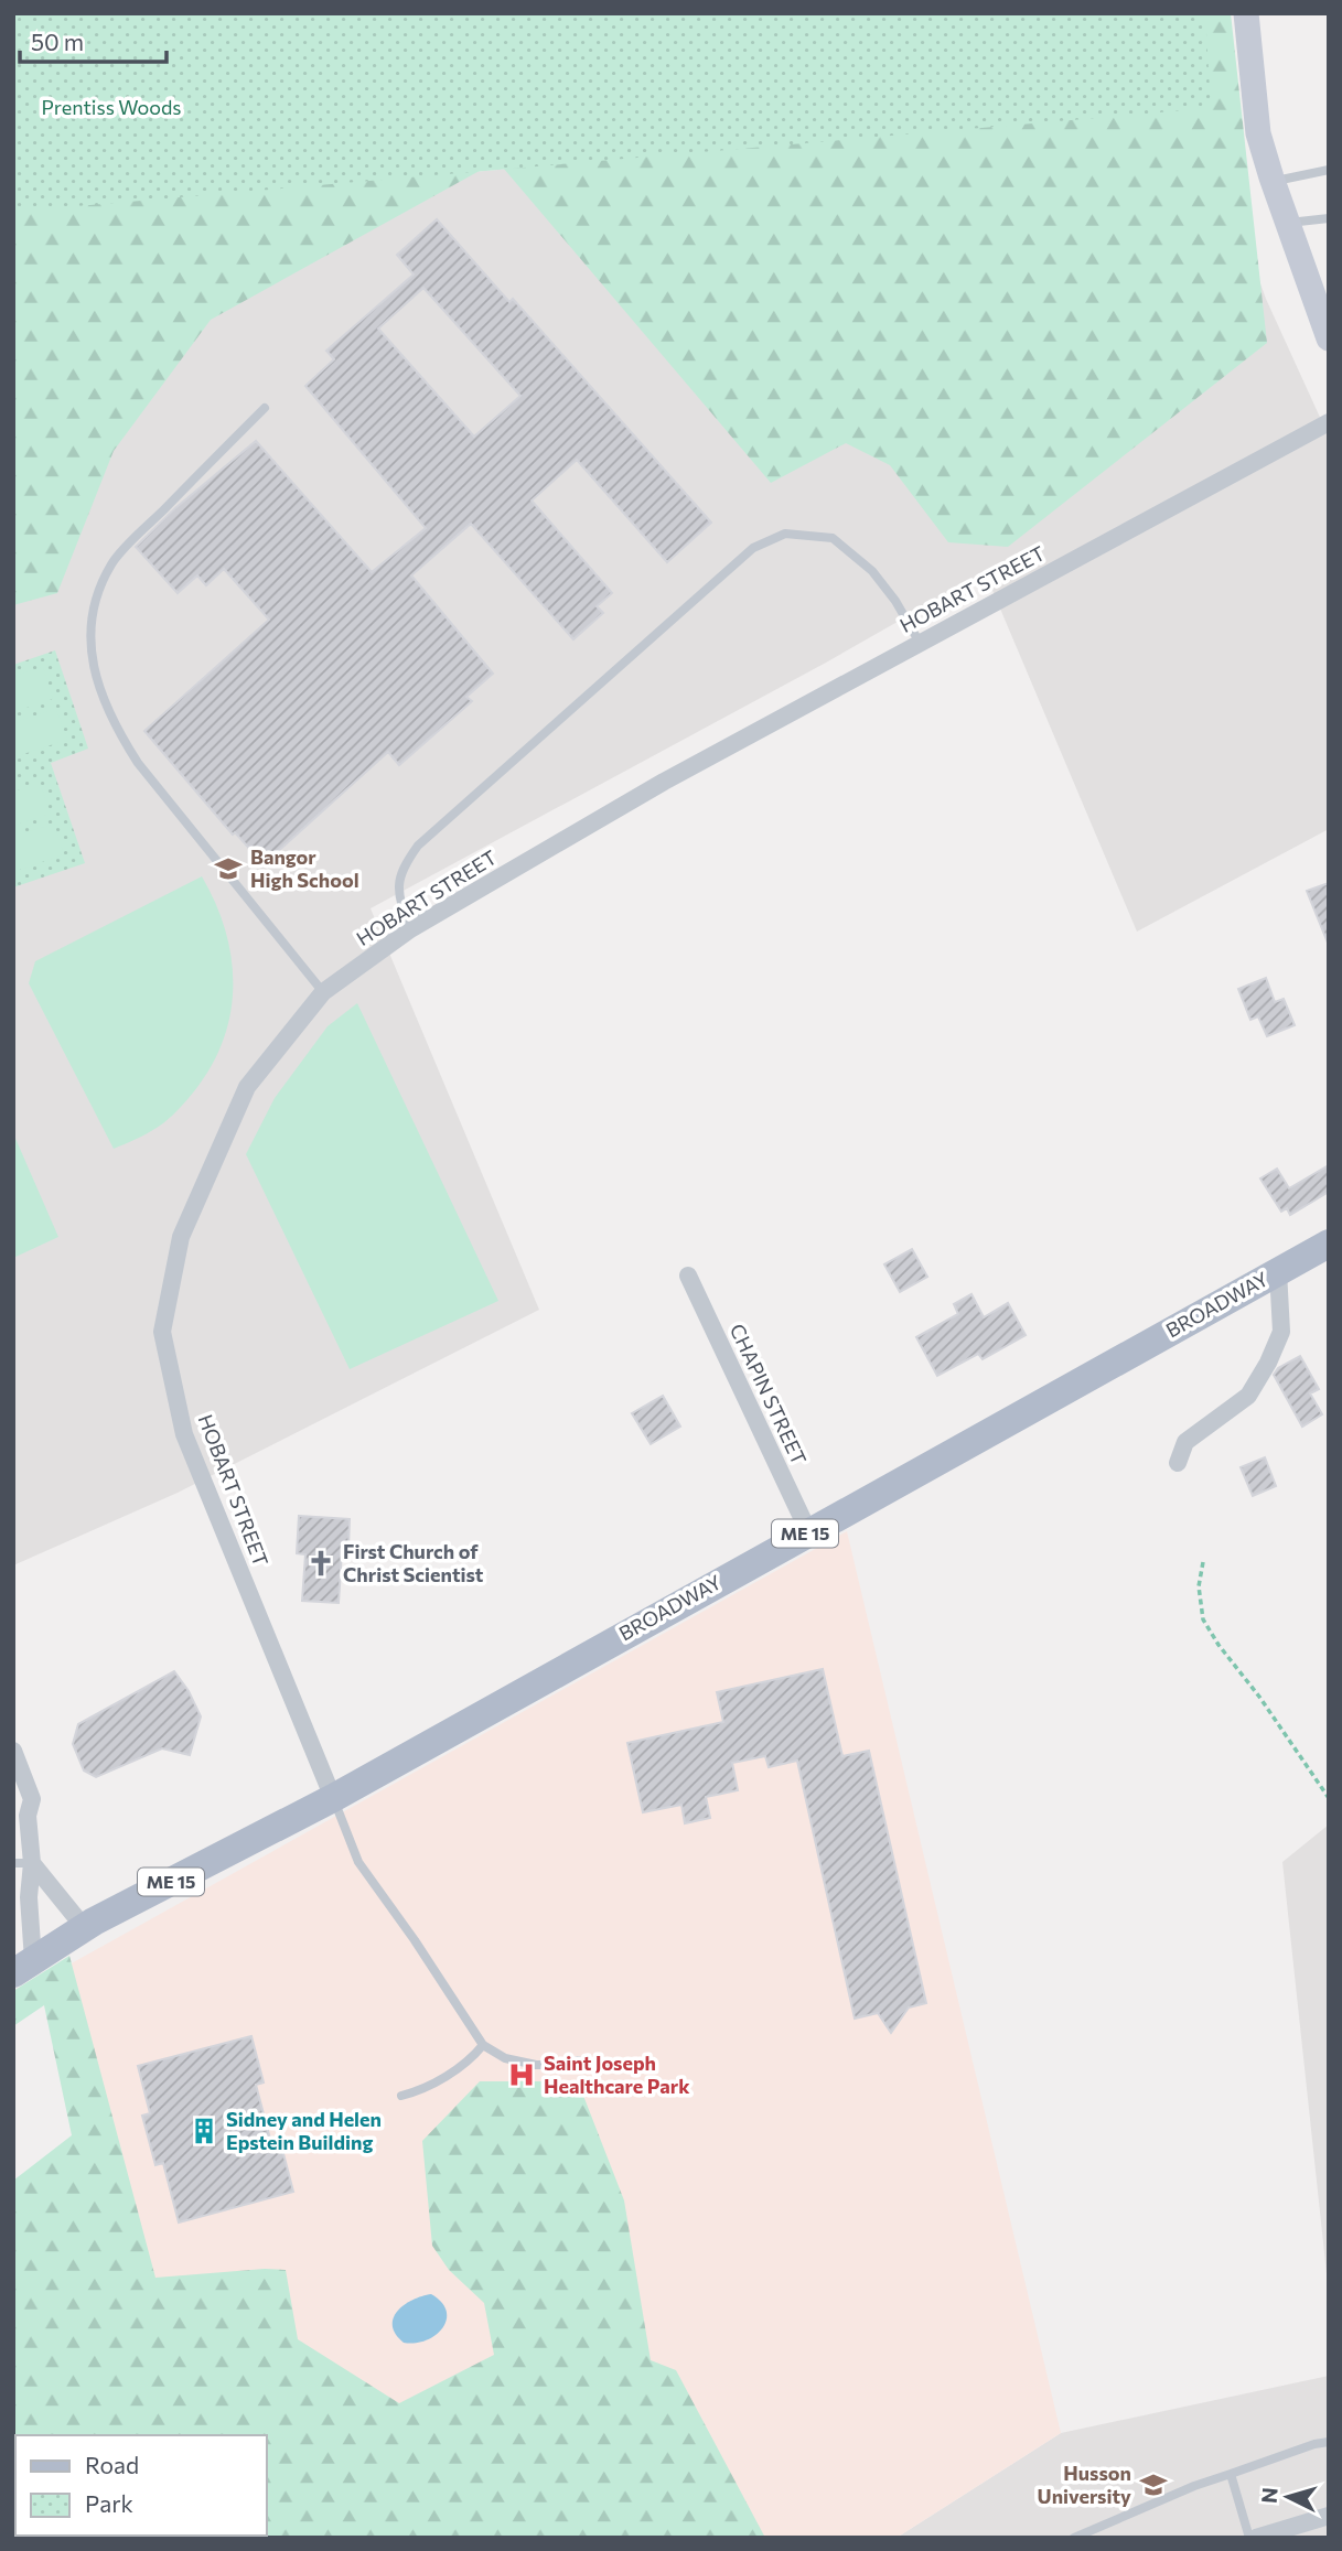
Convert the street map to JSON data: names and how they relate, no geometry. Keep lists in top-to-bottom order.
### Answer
{
  "streets": {
    "main road": ["BROADWAY", "ME 15"],
    "street": ["HOBART STREET", "CHAPIN STREET"]
  },
  "crossings": [
    ["HOBART STREET", "BROADWAY"],
    ["BROADWAY", "CHAPIN STREET"]
  ],
  "parks": ["Prentiss Woods"],
  "places": {
    "school or university": ["Bangor High School", "Husson University"],
    "church": ["First Church of Christ Scientist"],
    "hospital": ["Saint Joseph Healthcare Park"],
    "building": ["Sidney and Helen Epstein Building"]
  },
  "legend": ["Road", "Park"],
  "scale_bar": "50 m",
  "north": "left"
}
